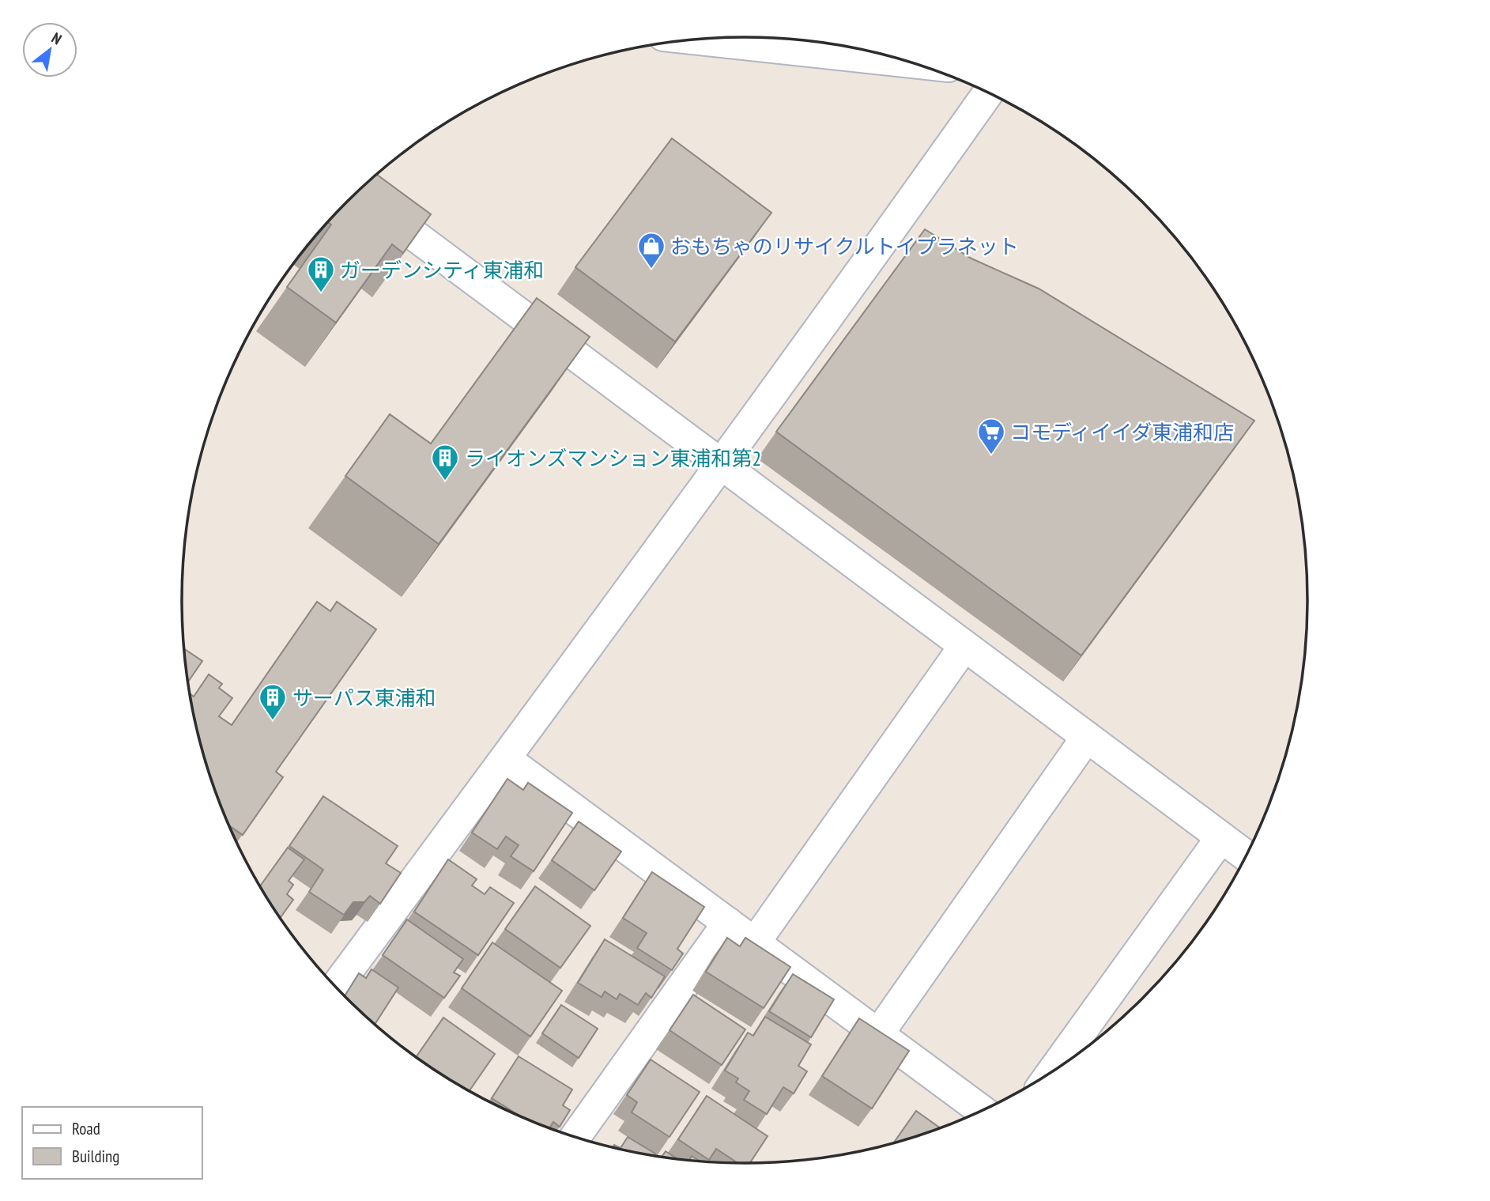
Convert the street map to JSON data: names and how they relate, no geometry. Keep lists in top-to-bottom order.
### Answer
{
  "places": {
    "shop": ["おもちゃのリサイクルトイプラネット"],
    "building": ["ガーデンシティ東浦和", "ライオンズマンション東浦和第2", "サーパス東浦和"],
    "supermarket": ["コモディイイダ東浦和店"]
  },
  "legend": ["Road", "Building"],
  "north": "top right"
}
